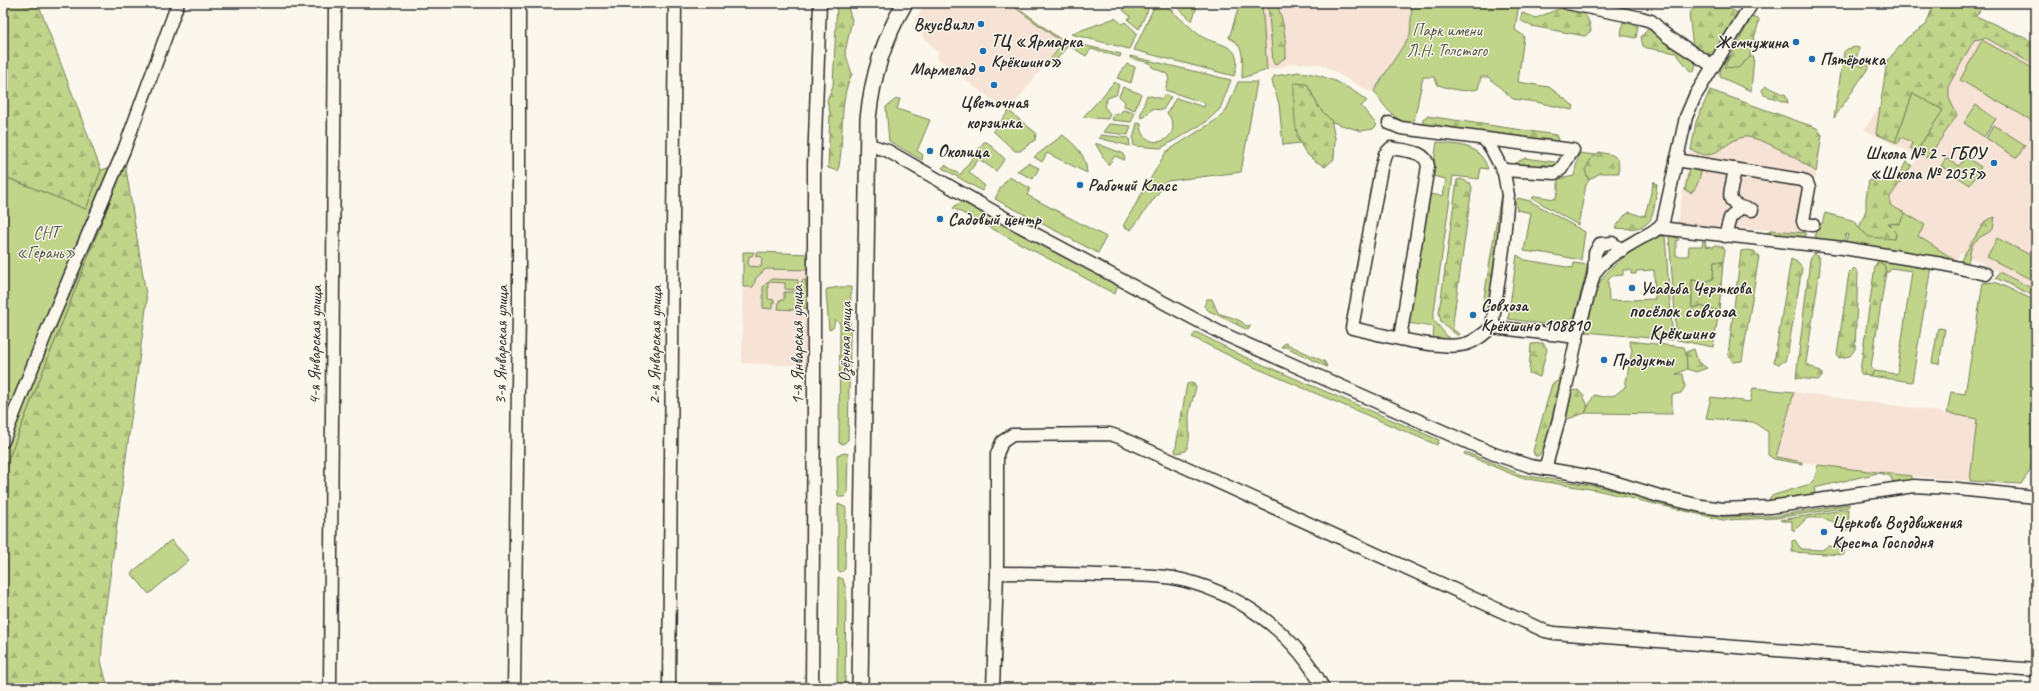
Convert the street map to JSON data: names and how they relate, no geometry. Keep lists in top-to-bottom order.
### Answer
{
  "streets": {
    "main road": ["Озёрная улица"],
    "street": [
      "4-я Январская улица",
      "3-я Январская улица",
      "2-я Январская улица",
      "1-я Январская улица"
    ]
  },
  "districts": ["посёлок совхоза Крёкшино"],
  "parks": ["Парк имени Л.Н. Толстого", "СНТ «Герань»"],
  "places": [
    "ВкусВилл",
    "Жемчужина",
    "ТЦ «Ярмарка Крёкшино»",
    "Пятёрочка",
    "Мармелад",
    "Цветочная корзинка",
    "Околица",
    "Школа № 2 - ГБОУ «Школа № 2057»",
    "Рабочий Класс",
    "Садовый центр",
    "Усадьба Черткова",
    "Совхоза Крёкшино 108810",
    "Продукты",
    "Церковь Воздвижения Креста Господня"
  ]
}
